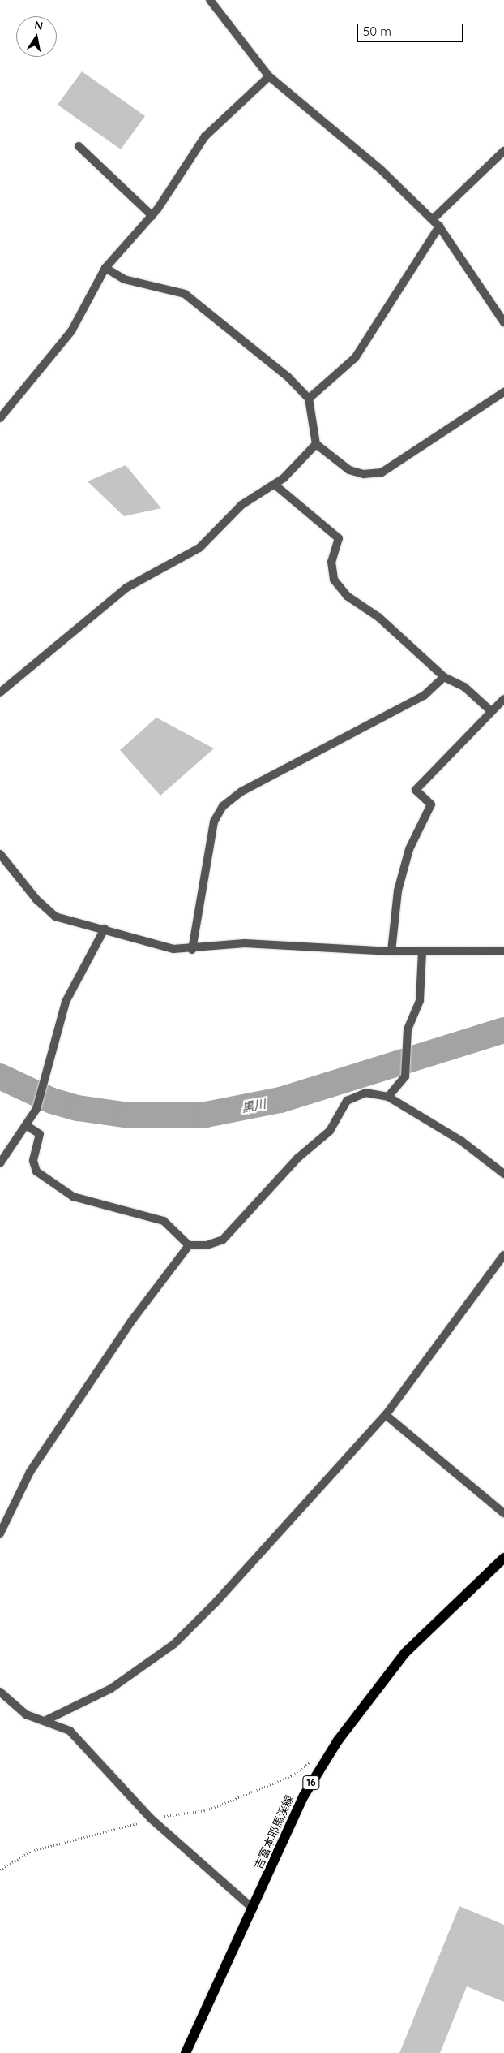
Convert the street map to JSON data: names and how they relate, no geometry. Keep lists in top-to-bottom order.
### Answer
{
  "streets": {
    "main road": ["16", "吉富本耶馬渓線"]
  },
  "water": ["黒川"],
  "scale_bar": "50 m",
  "north": "top"
}
